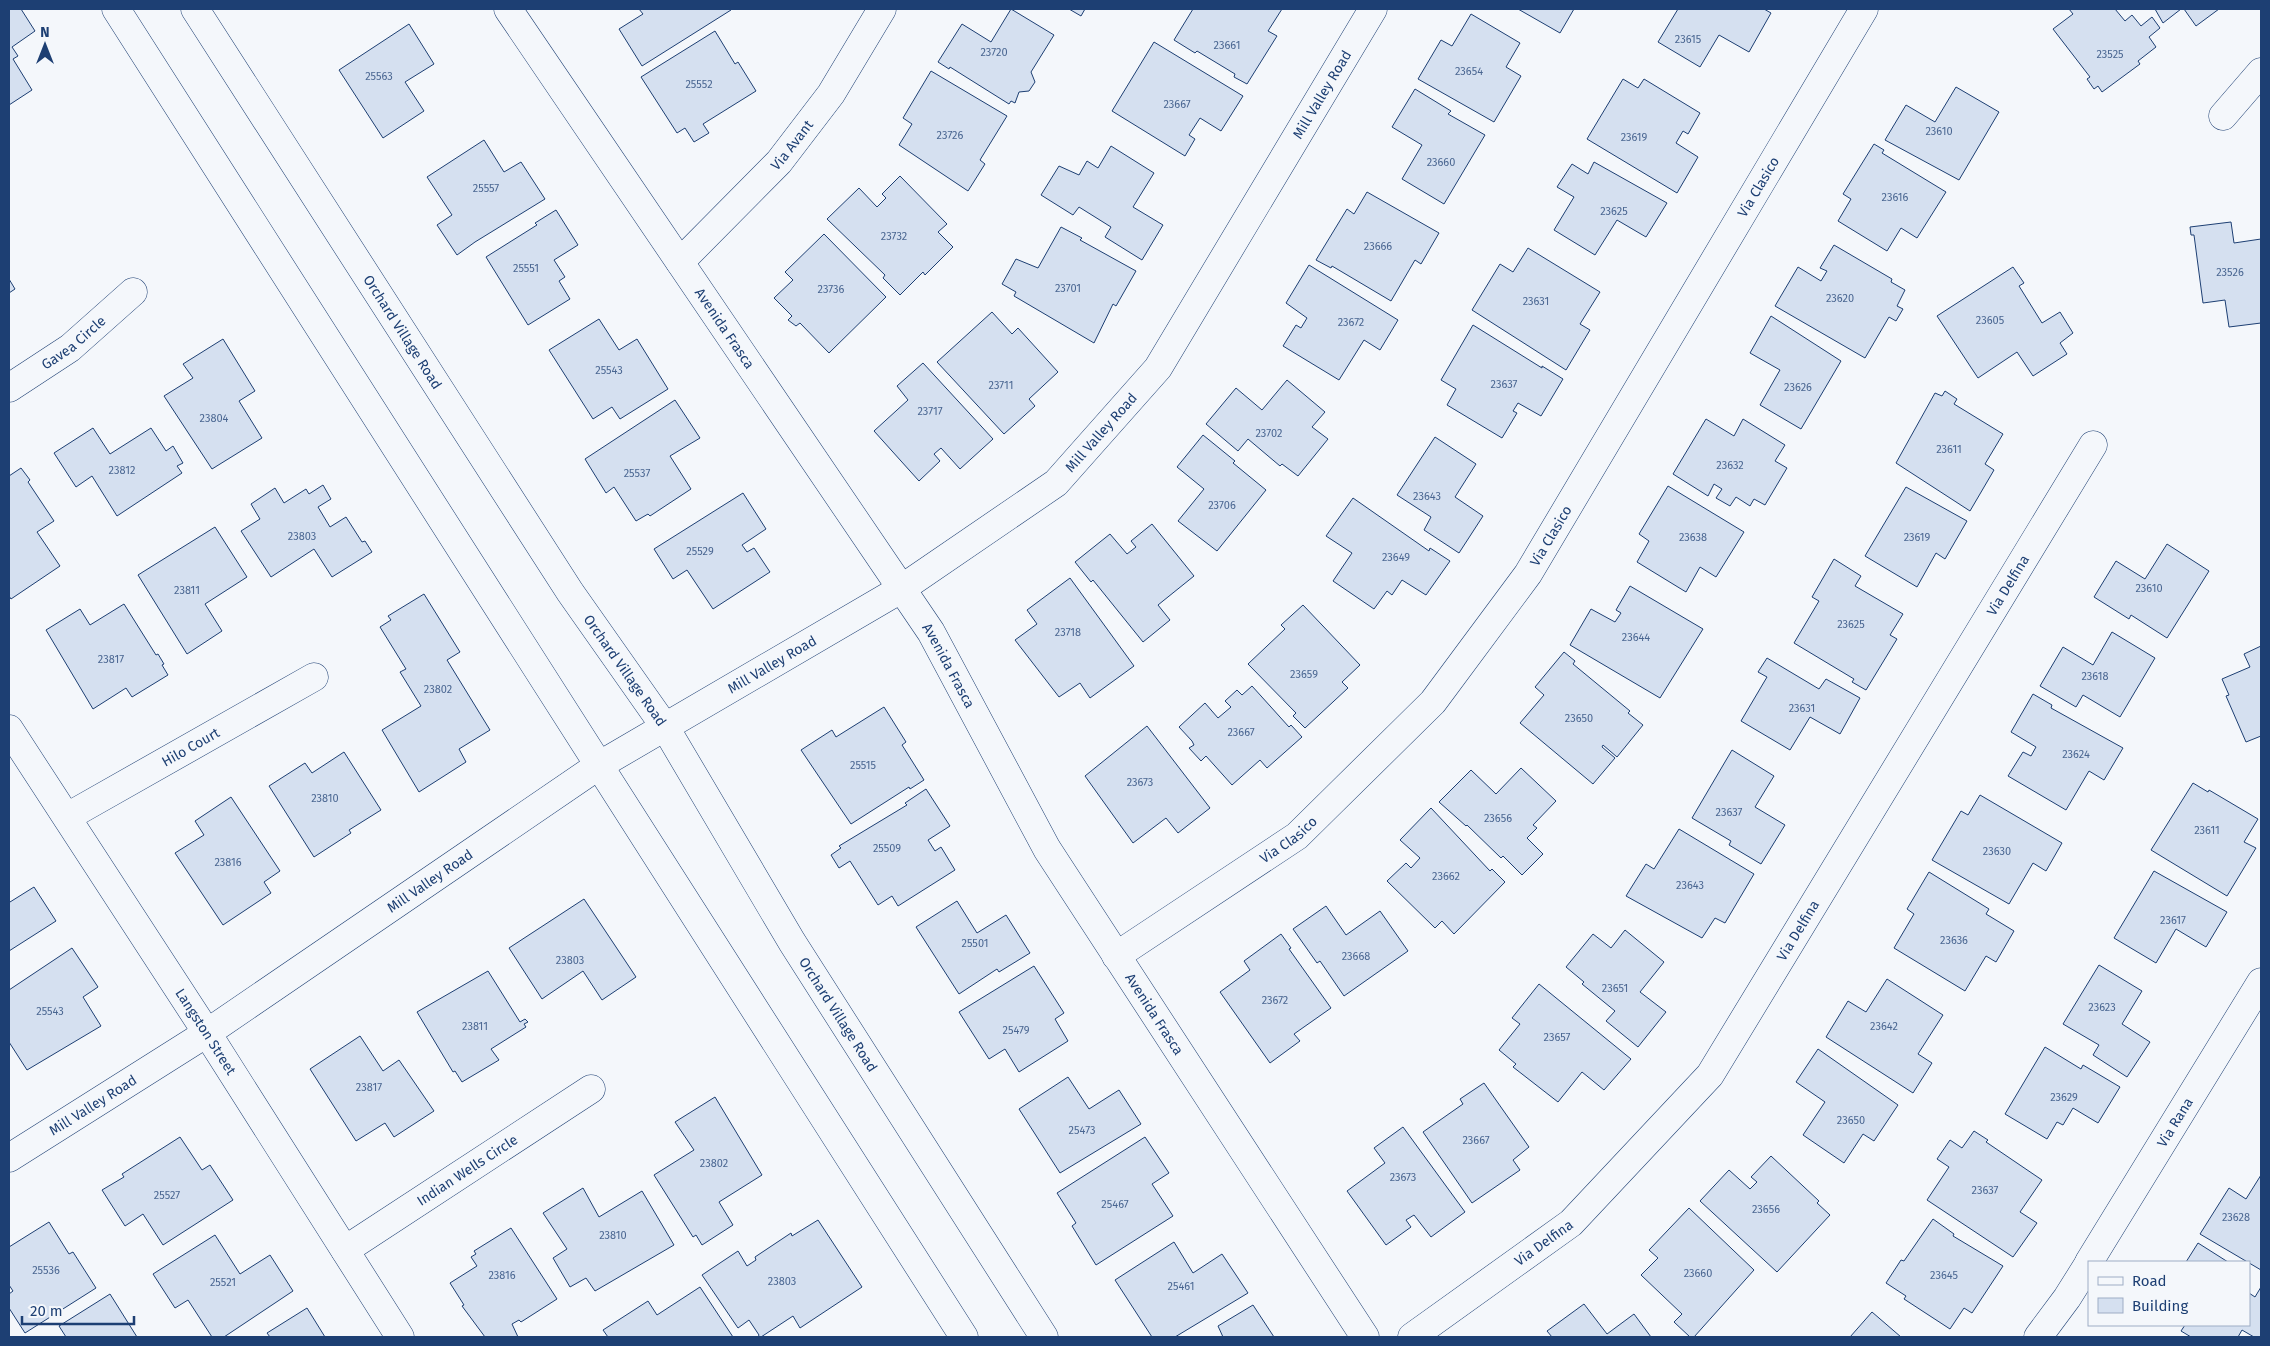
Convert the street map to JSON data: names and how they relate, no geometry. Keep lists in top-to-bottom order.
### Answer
{
  "streets": {
    "street": [
      "Mill Valley Road",
      "Via Avant",
      "Via Clasico",
      "Avenida Frasca",
      "Orchard Village Road",
      "Gavea Circle",
      "Via Delfina",
      "Hilo Court",
      "Langston Street",
      "Via Rana",
      "Indian Wells Circle"
    ]
  },
  "crossings": [
    ["Mill Valley Road", "Avenida Frasca"],
    ["Mill Valley Road", "Orchard Village Road"],
    ["Mill Valley Road", "Langston Street"],
    ["Via Avant", "Avenida Frasca"],
    ["Via Clasico", "Avenida Frasca"],
    ["Hilo Court", "Langston Street"],
    ["Langston Street", "Indian Wells Circle"]
  ],
  "house_numbers": [
    "23615",
    "23661",
    "23720",
    "23525",
    "23654",
    "25563",
    "25552",
    "23667",
    "23610",
    "23726",
    "23619",
    "23660",
    "25557",
    "23616",
    "23625",
    "23732",
    "23666",
    "25551",
    "23526",
    "23701",
    "23736",
    "23620",
    "23631",
    "23605",
    "23672",
    "25543",
    "23637",
    "23711",
    "23626",
    "23717",
    "23804",
    "23702",
    "23611",
    "23632",
    "23812",
    "25537",
    "23643",
    "23706",
    "23803",
    "23638",
    "23619",
    "25529",
    "23649",
    "23610",
    "23811",
    "23625",
    "23718",
    "23644",
    "23817",
    "23659",
    "23618",
    "23802",
    "23631",
    "23650",
    "23667",
    "23624",
    "25515",
    "23673",
    "23810",
    "23637",
    "23656",
    "23611",
    "25509",
    "23630",
    "23816",
    "23662",
    "23643",
    "23617",
    "23636",
    "25501",
    "23668",
    "23803",
    "23651",
    "23672",
    "23623",
    "25543",
    "23811",
    "23642",
    "25479",
    "23657",
    "23817",
    "23629",
    "23650",
    "25473",
    "23667",
    "23802",
    "23673",
    "23637",
    "25527",
    "25467",
    "23656",
    "23628",
    "23810",
    "25536",
    "23660",
    "23816",
    "23645",
    "23803",
    "25521",
    "25461"
  ],
  "legend": ["Road", "Building"],
  "scale_bar": "20 m",
  "north": "top"
}
